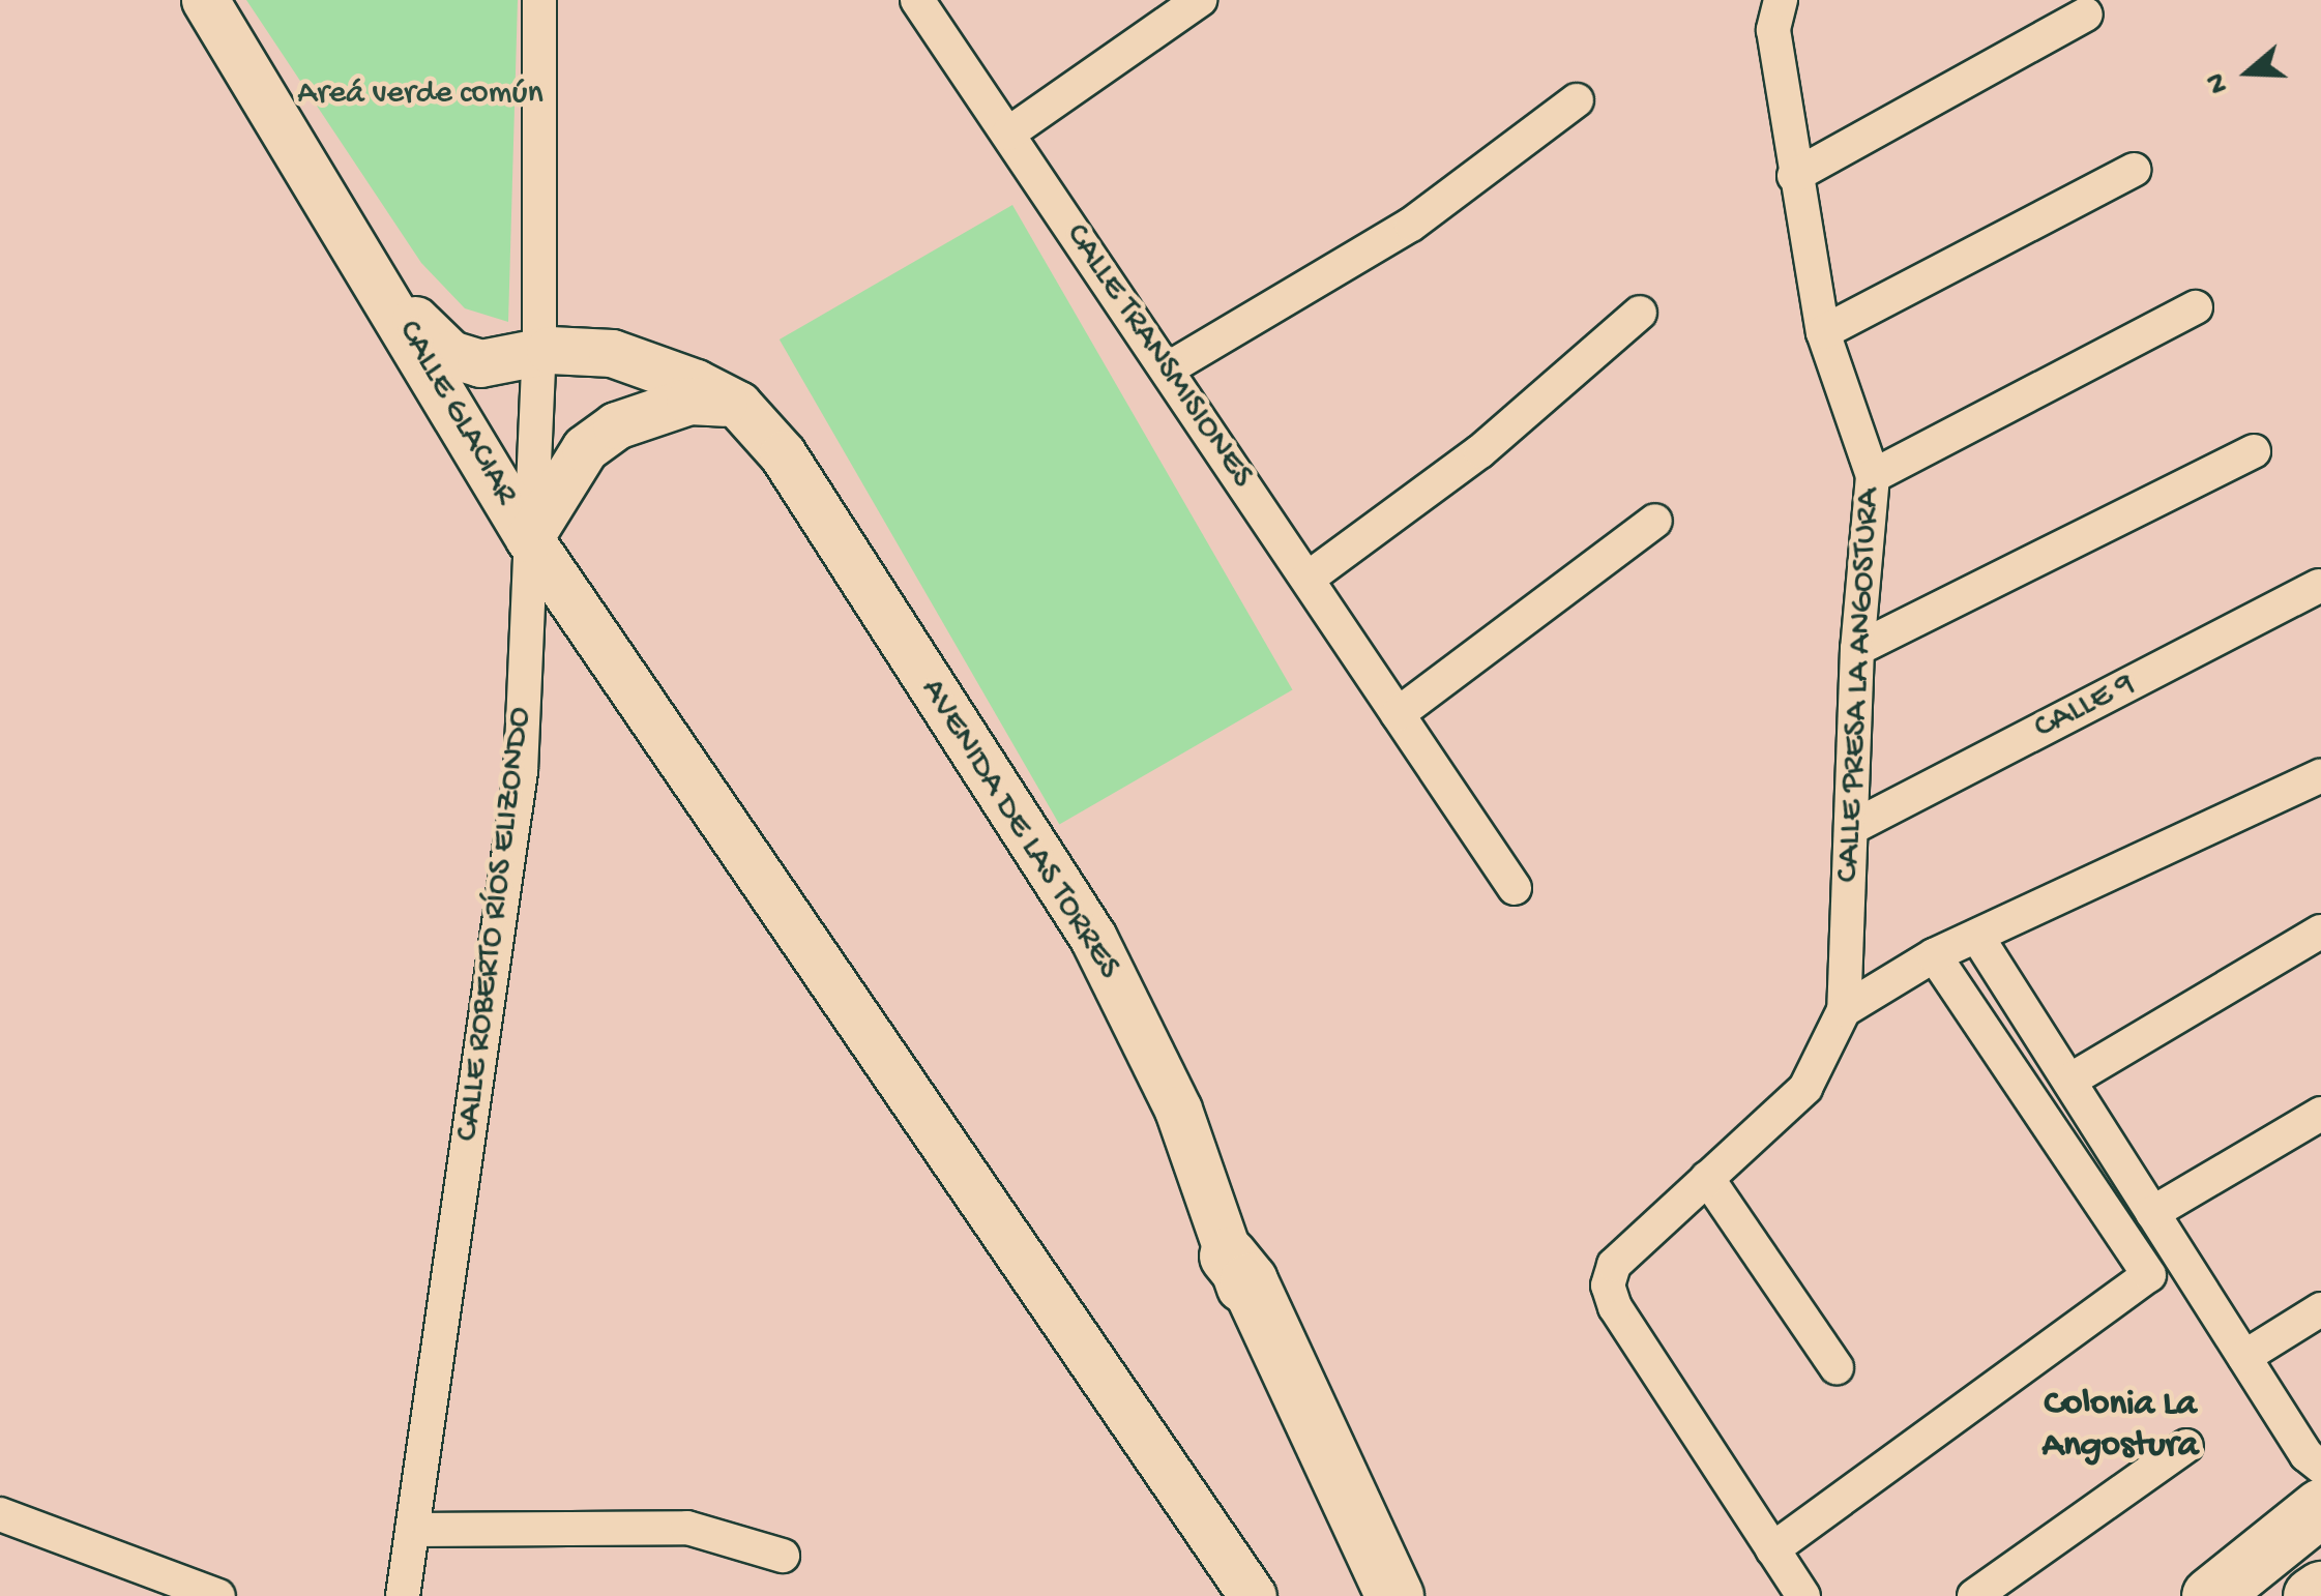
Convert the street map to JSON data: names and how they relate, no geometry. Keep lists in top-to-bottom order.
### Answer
{
  "streets": {
    "street": [
      "CALLE TRANSMISIONES",
      "CALLE GLACIAR",
      "CALLE PRESA LA ANGOSTURA",
      "CALLE 9",
      "AVENIDA DE LAS TORRES",
      "CALLE ROBERTO RÍOS ELIZONDO"
    ]
  },
  "crossings": [
    ["CALLE GLACIAR", "AVENIDA DE LAS TORRES"],
    ["CALLE GLACIAR", "CALLE ROBERTO RÍOS ELIZONDO"],
    ["CALLE PRESA LA ANGOSTURA", "CALLE 9"],
    ["AVENIDA DE LAS TORRES", "CALLE ROBERTO RÍOS ELIZONDO"]
  ],
  "districts": ["Colonia La Angostura"],
  "parks": ["Areá verde común"],
  "north": "left"
}
